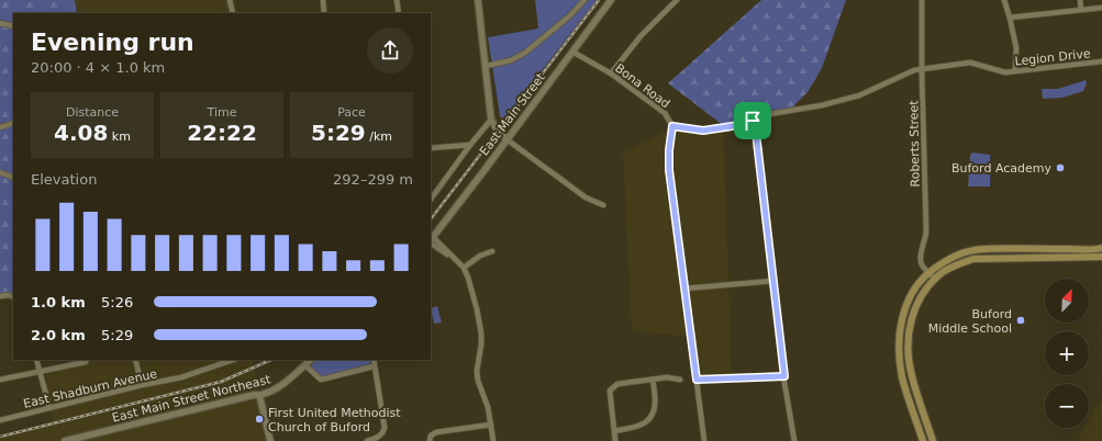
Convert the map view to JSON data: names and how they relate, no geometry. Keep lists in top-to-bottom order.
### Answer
{
  "streets": {
    "street": [
      "Legion Drive",
      "Bona Road",
      "East Main Street",
      "Roberts Street",
      "East Shadburn Avenue",
      "East Main Street Northeast"
    ]
  },
  "crossings": [
    ["Legion Drive", "Bona Road"],
    ["Legion Drive", "Roberts Street"],
    ["Bona Road", "East Main Street"]
  ],
  "places": ["Buford Academy", "Buford Middle School", "First United Methodist Church of Buford"],
  "north": "top right",
  "page": {
    "heading": ["Evening run", "20:00 · 4 × 1.0 km"],
    "stats": [
      ["Distance", "4.08 km"],
      ["Time", "22:22"],
      ["Pace", "5:29 /km"]
    ],
    "chart": ["Elevation", "292–299 m"],
    "map_buttons": ["+", "−"],
    "list": [
      {
        "name": "1.0 km",
        "note": "5:26"
      },
      {
        "name": "2.0 km",
        "note": "5:29"
      }
    ]
  }
}
